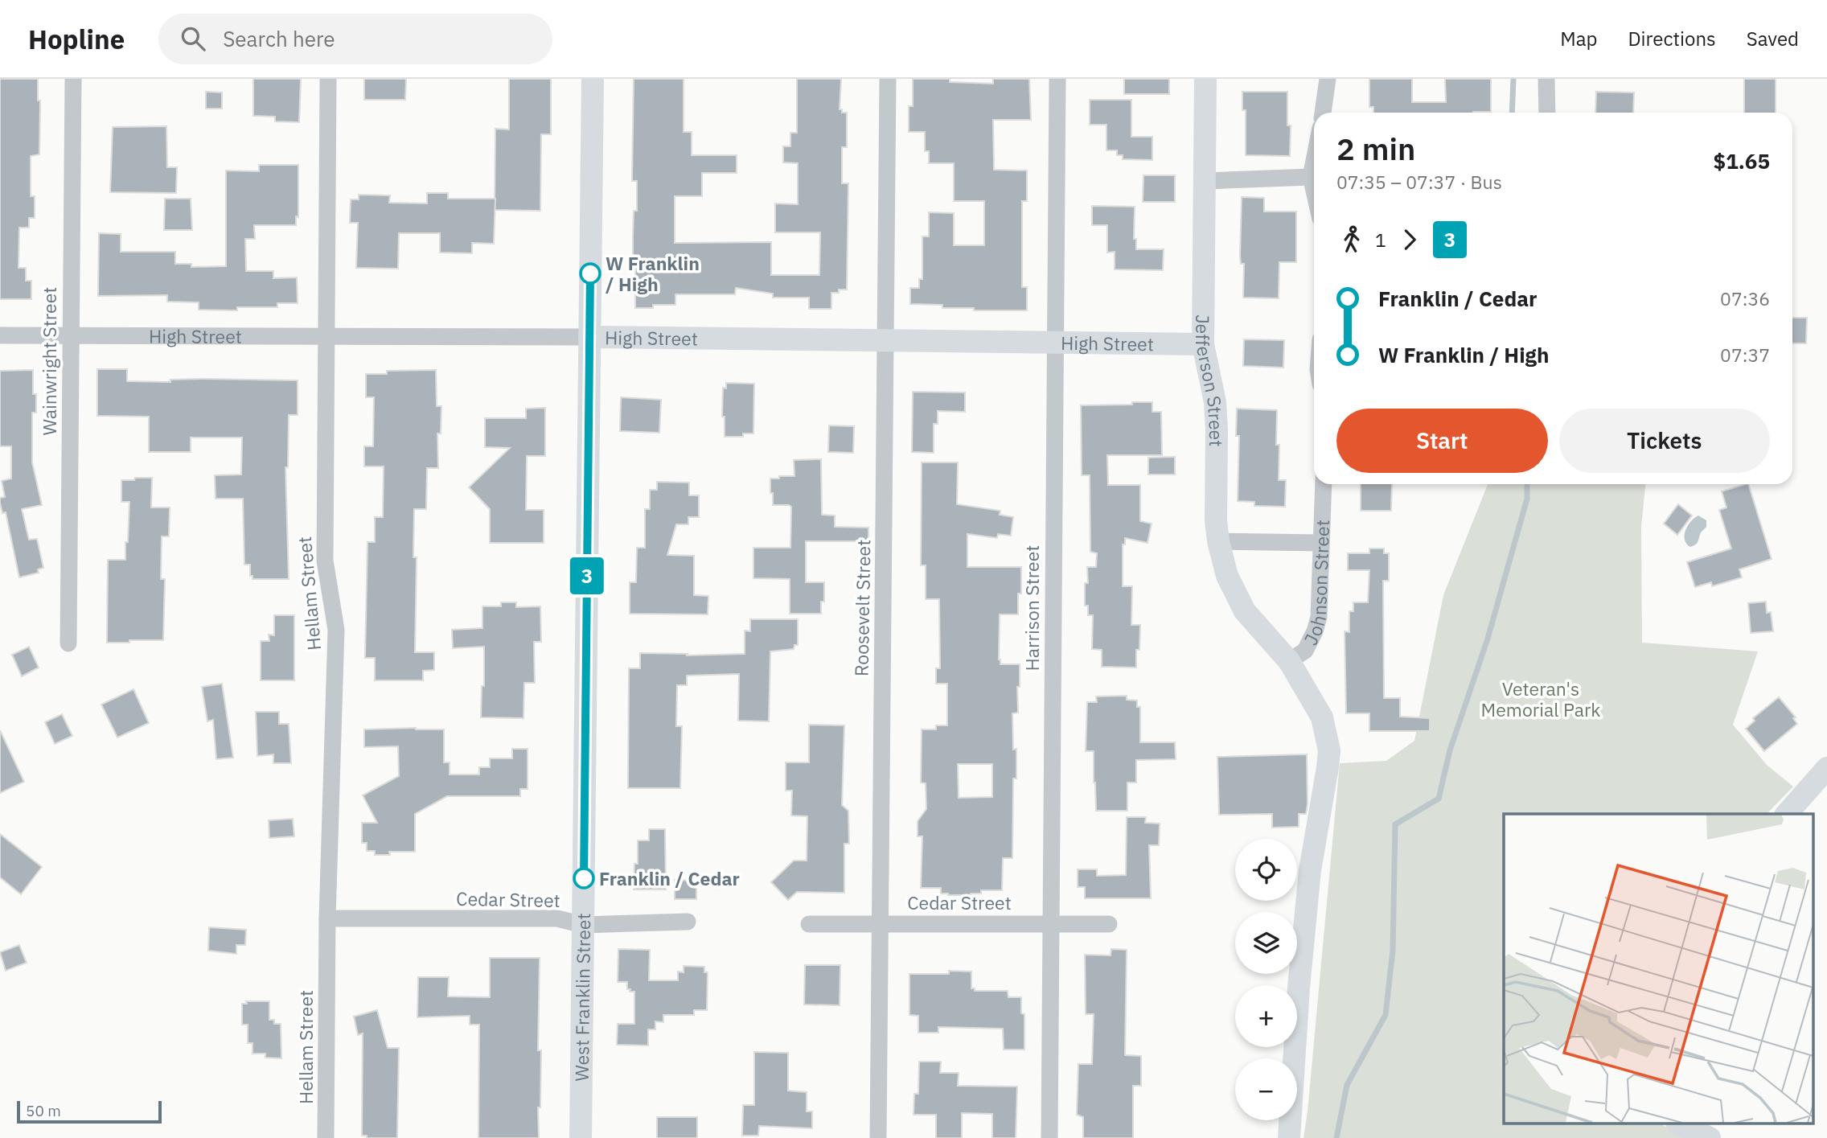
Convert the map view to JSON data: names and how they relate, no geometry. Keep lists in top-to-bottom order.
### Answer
{
  "streets": {
    "street": [
      "High Street",
      "Wainwright Street",
      "Jefferson Street",
      "Johnson Street",
      "Hellam Street",
      "Roosevelt Street",
      "Harrison Street",
      "Cedar Street",
      "West Franklin Street"
    ]
  },
  "crossings": [
    ["High Street", "Wainwright Street"],
    ["High Street", "Jefferson Street"],
    ["High Street", "Hellam Street"],
    ["High Street", "Roosevelt Street"],
    ["High Street", "Harrison Street"],
    ["High Street", "West Franklin Street"],
    ["Jefferson Street", "Johnson Street"],
    ["Hellam Street", "Cedar Street"],
    ["Roosevelt Street", "Cedar Street"],
    ["Harrison Street", "Cedar Street"],
    ["Cedar Street", "West Franklin Street"]
  ],
  "parks": ["Veteran's Memorial Park"],
  "places": ["W Franklin / High", "Franklin / Cedar"],
  "lines": ["bus line 3"],
  "scale_bar": "50 m",
  "page": {
    "header": "Hopline",
    "search": "Search here",
    "nav": ["Map", "Directions", "Saved"],
    "on_map": "3",
    "heading": ["2 min", "07:35 – 07:37 · Bus", "$1.65"],
    "legs": ["1", "3"],
    "list": [
      {
        "name": "Franklin / Cedar",
        "value": "07:36"
      },
      {
        "name": "W Franklin / High",
        "value": "07:37"
      }
    ],
    "buttons": ["Start", "Tickets"],
    "map_buttons": ["+", "−"],
    "scale": "50 m"
  }
}
